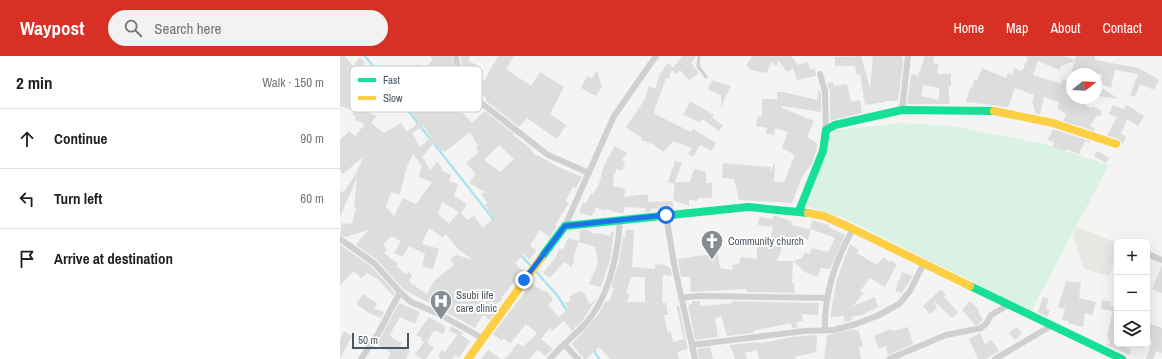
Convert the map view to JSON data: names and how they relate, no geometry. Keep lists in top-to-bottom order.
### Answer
{
  "places": {
    "church": ["Community church"],
    "hospital": ["Ssubi life care clinic"]
  },
  "legend": ["Fast", "Slow"],
  "scale_bar": "50 m",
  "north": "right",
  "page": {
    "header": "Waypost",
    "search": "Search here",
    "nav": [
      "Home",
      "Map",
      "About",
      "Contact"
    ],
    "heading": ["2 min", "Walk · 150 m"],
    "list": [
      ["Continue", "90 m"],
      ["Turn left", "60 m"],
      "Arrive at destination"
    ],
    "map_buttons": ["+", "−"],
    "scale": "50 m"
  }
}
